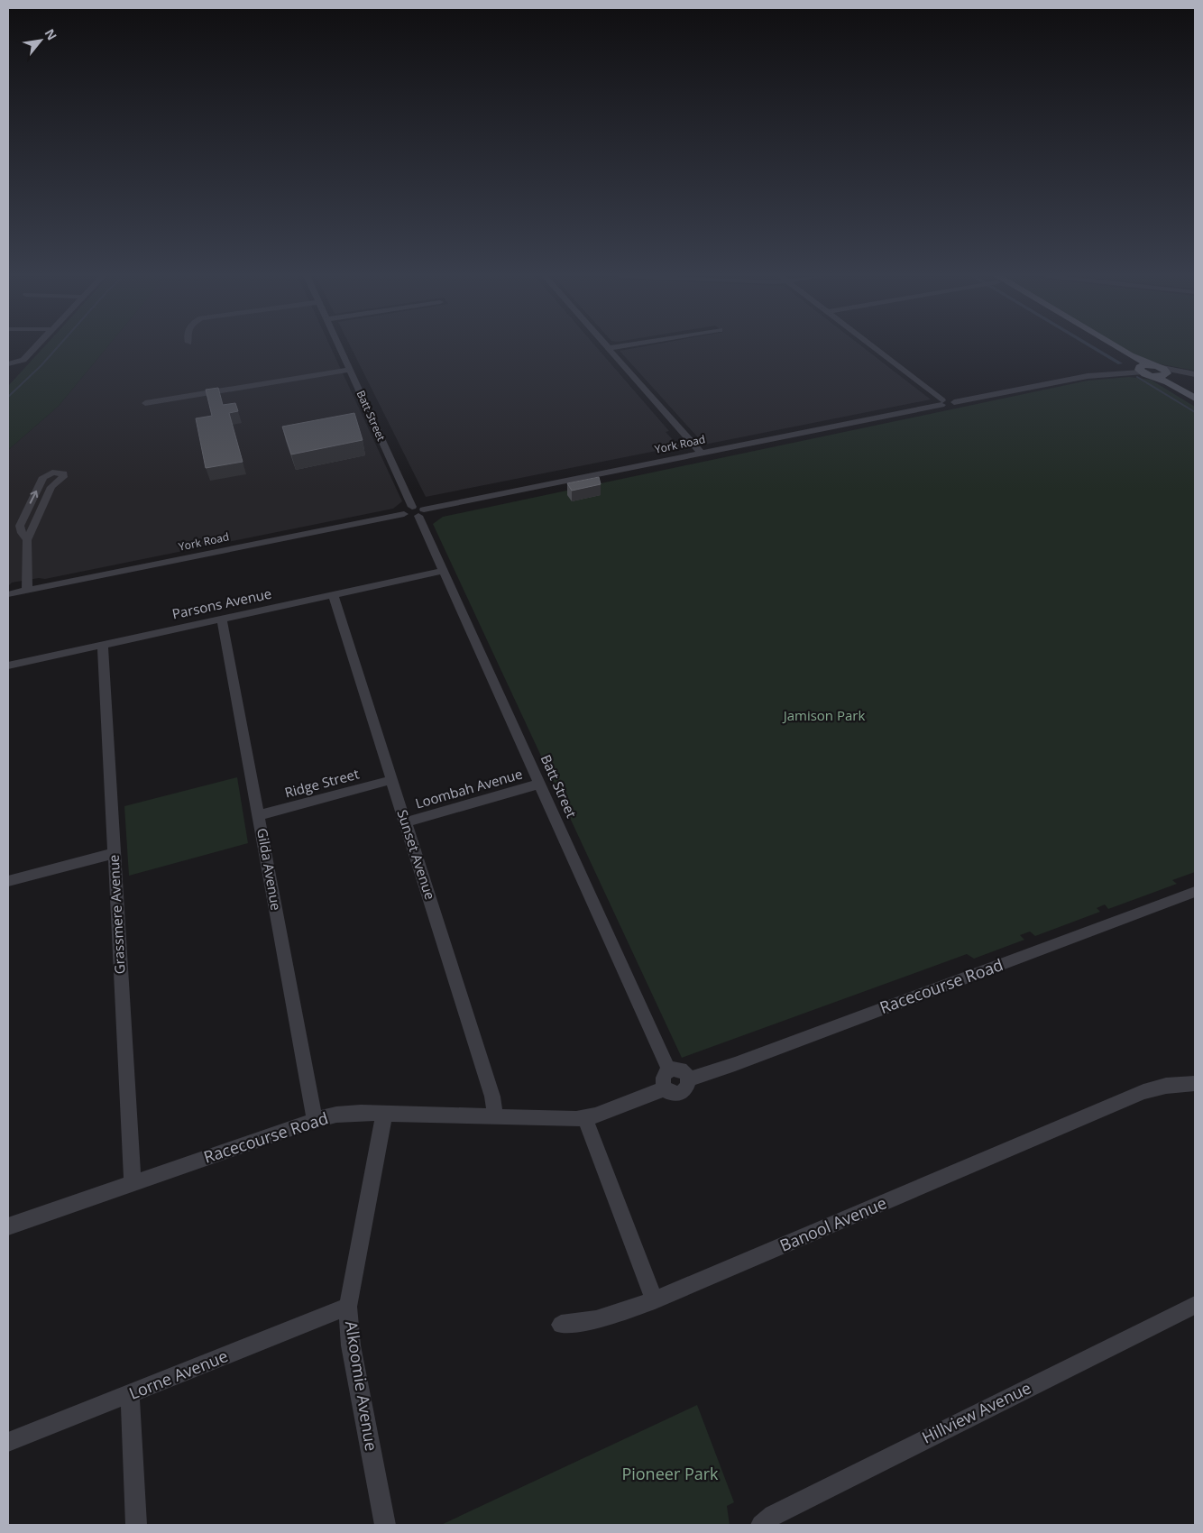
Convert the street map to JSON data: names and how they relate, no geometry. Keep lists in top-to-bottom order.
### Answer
{
  "streets": {
    "street": [
      "Batt Street",
      "York Road",
      "Parsons Avenue",
      "Ridge Street",
      "Loombah Avenue",
      "Sunset Avenue",
      "Gilda Avenue",
      "Grassmere Avenue",
      "Racecourse Road",
      "Banool Avenue",
      "Lorne Avenue",
      "Alkoomie Avenue",
      "Hillview Avenue"
    ]
  },
  "crossings": [
    ["Batt Street", "York Road"],
    ["Batt Street", "Parsons Avenue"],
    ["Batt Street", "Loombah Avenue"],
    ["Batt Street", "Racecourse Road"],
    ["Parsons Avenue", "Sunset Avenue"],
    ["Parsons Avenue", "Gilda Avenue"],
    ["Parsons Avenue", "Grassmere Avenue"],
    ["Ridge Street", "Sunset Avenue"],
    ["Ridge Street", "Gilda Avenue"],
    ["Loombah Avenue", "Sunset Avenue"],
    ["Sunset Avenue", "Racecourse Road"],
    ["Gilda Avenue", "Racecourse Road"],
    ["Grassmere Avenue", "Racecourse Road"],
    ["Racecourse Road", "Alkoomie Avenue"],
    ["Lorne Avenue", "Alkoomie Avenue"]
  ],
  "parks": ["Jamison Park", "Pioneer Park"],
  "north": "top right"
}
